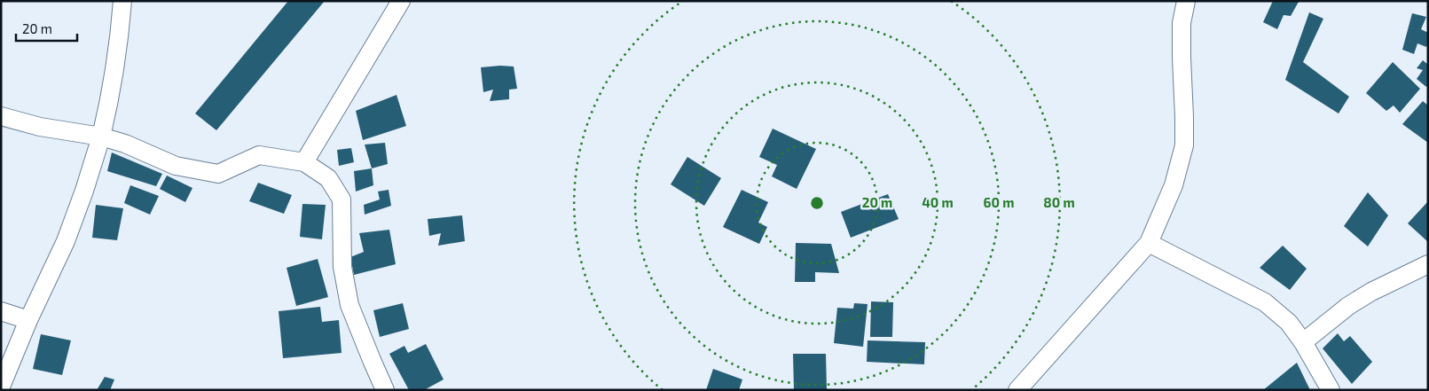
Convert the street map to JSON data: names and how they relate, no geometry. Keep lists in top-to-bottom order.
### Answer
{
  "scale_bar": "20 m",
  "rings": [
    "20 m",
    "40 m",
    "60 m",
    "80 m"
  ]
}
